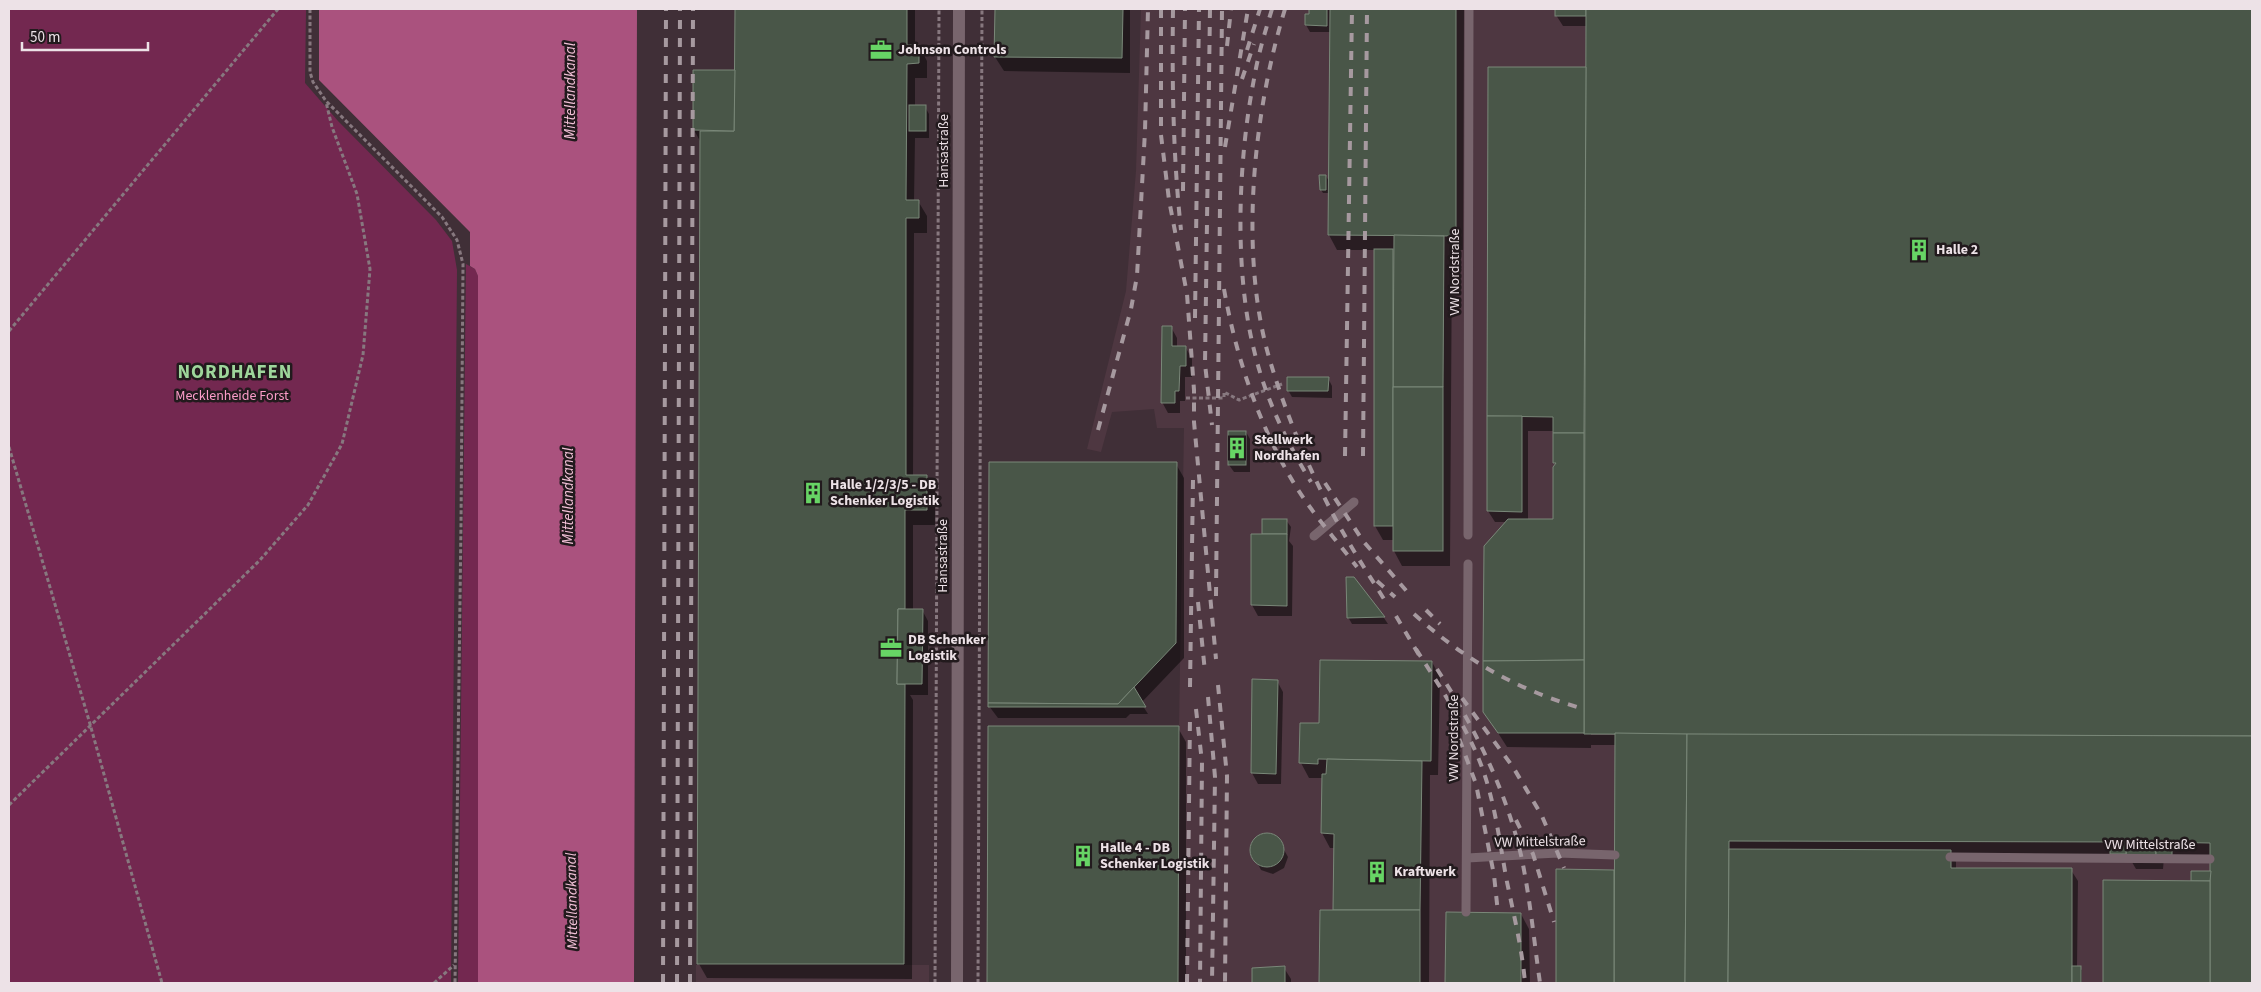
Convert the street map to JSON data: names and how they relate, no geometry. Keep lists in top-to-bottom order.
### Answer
{
  "streets": {
    "street": ["Hansastraße"],
    "lane": ["VW Nordstraße", "VW Mittelstraße"]
  },
  "crossings": [
    ["VW Nordstraße", "VW Mittelstraße"]
  ],
  "districts": ["NORDHAFEN"],
  "water": ["Mittellandkanal"],
  "parks": ["Mecklenheide Forst"],
  "places": {
    "office": ["Johnson Controls", "DB Schenker Logistik"],
    "building": [
      "Halle 2",
      "Stellwerk Nordhafen",
      "Halle 1/2/3/5 - DB Schenker Logistik",
      "Halle 4 - DB Schenker Logistik",
      "Kraftwerk"
    ]
  },
  "scale_bar": "50 m"
}
